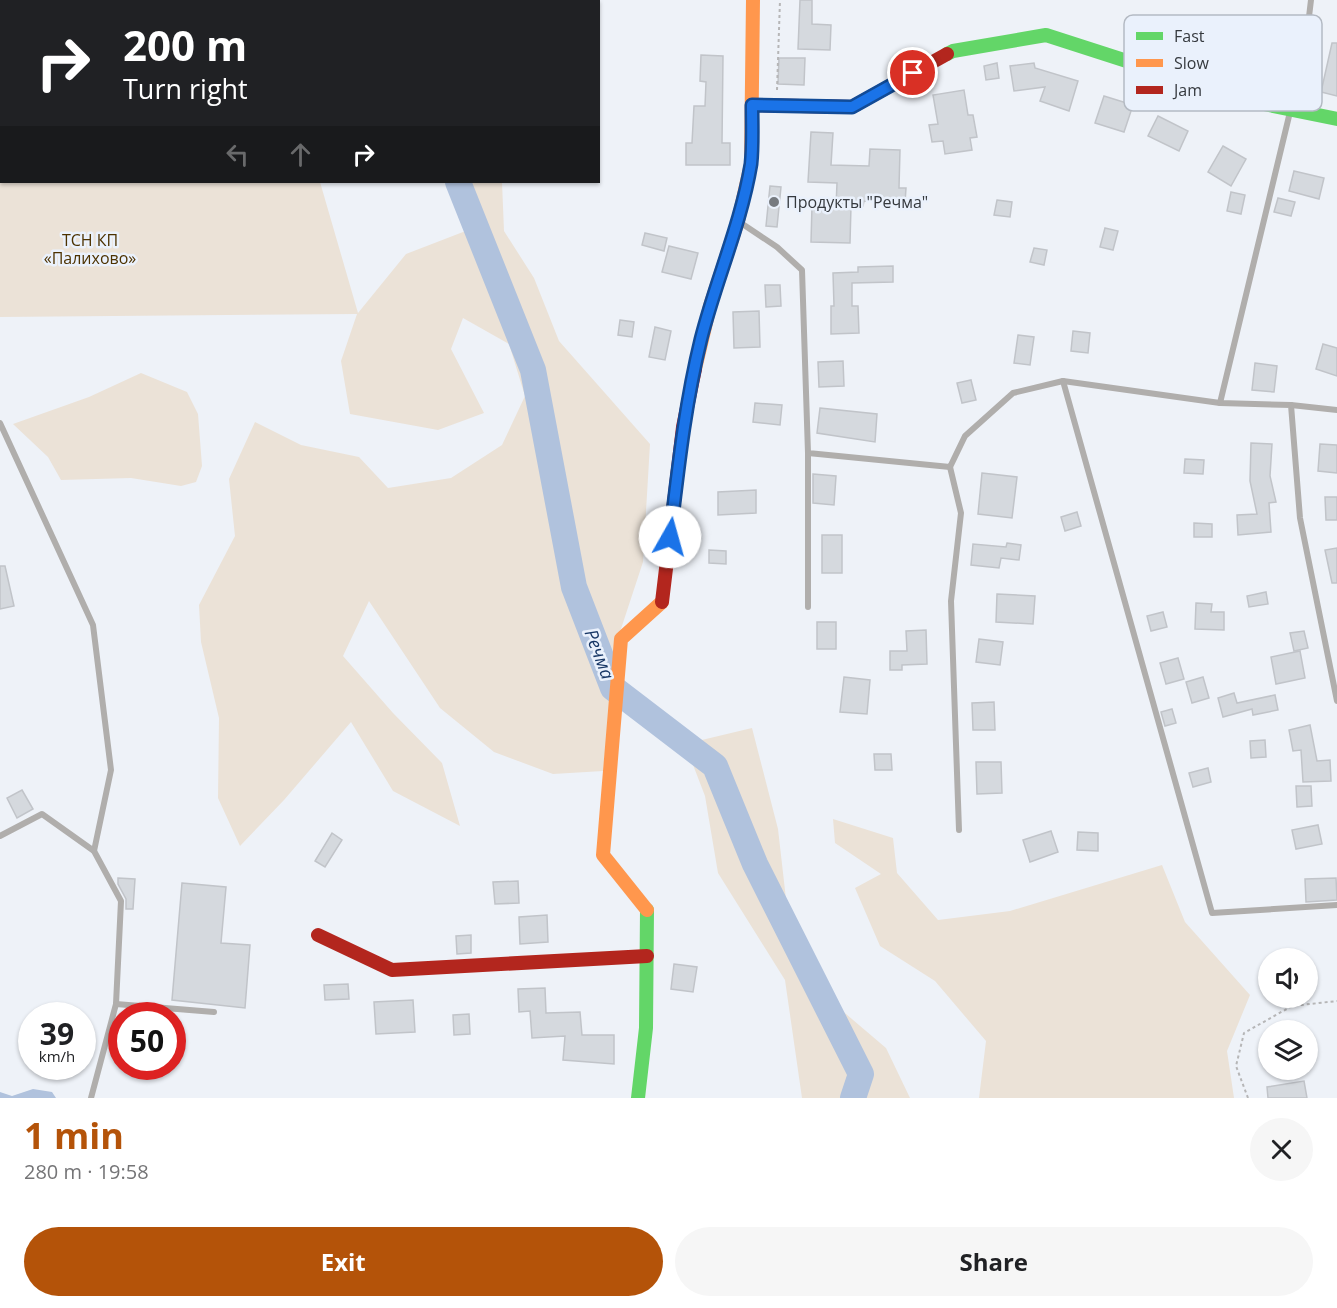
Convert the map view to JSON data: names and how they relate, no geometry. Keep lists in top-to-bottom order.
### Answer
{
  "water": ["Речма"],
  "parks": ["ТСН КП «Палихово»"],
  "places": ["Продукты \"Речма\""],
  "legend": ["Fast", "Slow", "Jam"],
  "page": {
    "turn": ["200 m", "Turn right"],
    "speed": "39 km/h",
    "limit": "50",
    "heading": ["1 min", "280 m · 19:58"],
    "buttons": ["Exit", "Share"]
  }
}
